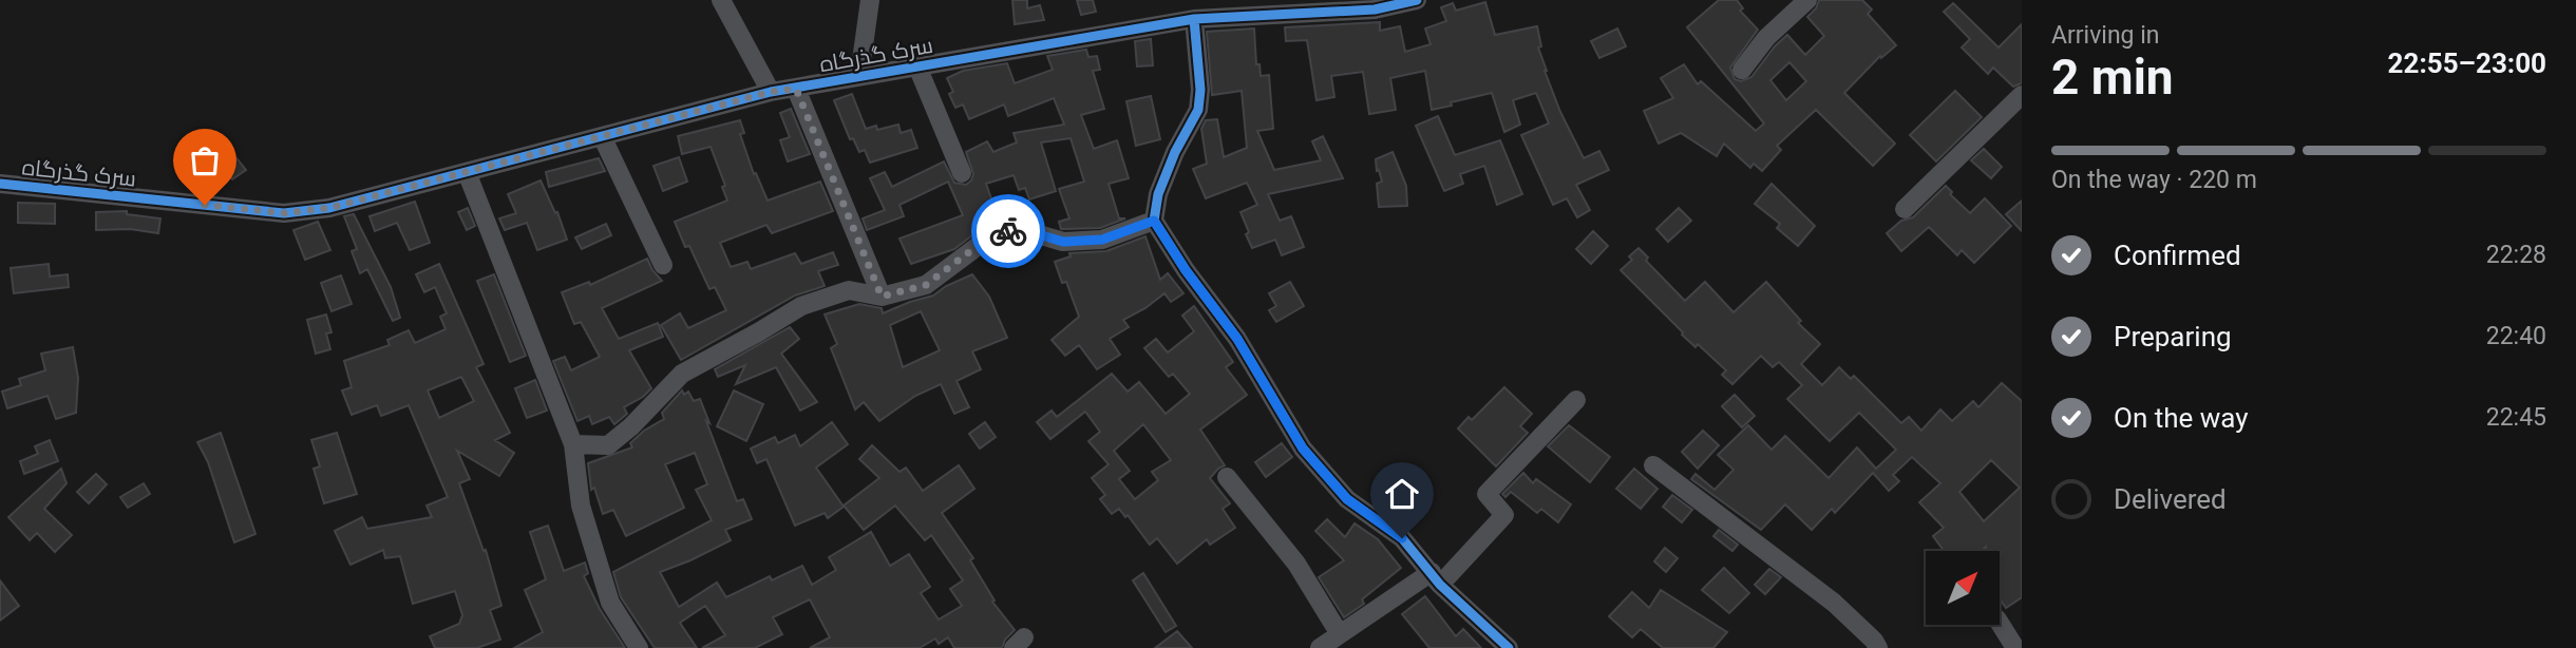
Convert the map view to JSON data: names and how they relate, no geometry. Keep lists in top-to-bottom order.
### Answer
{
  "streets": {
    "street": ["سرک گذرگاه"]
  },
  "north": "top right",
  "page": {
    "heading": ["2 min", "Arriving in", "22:55–23:00"],
    "bar": "On the way · 220 m",
    "list": [
      ["Confirmed", "22:28"],
      ["Preparing", "22:40"],
      ["On the way", "22:45"],
      "Delivered"
    ]
  }
}
